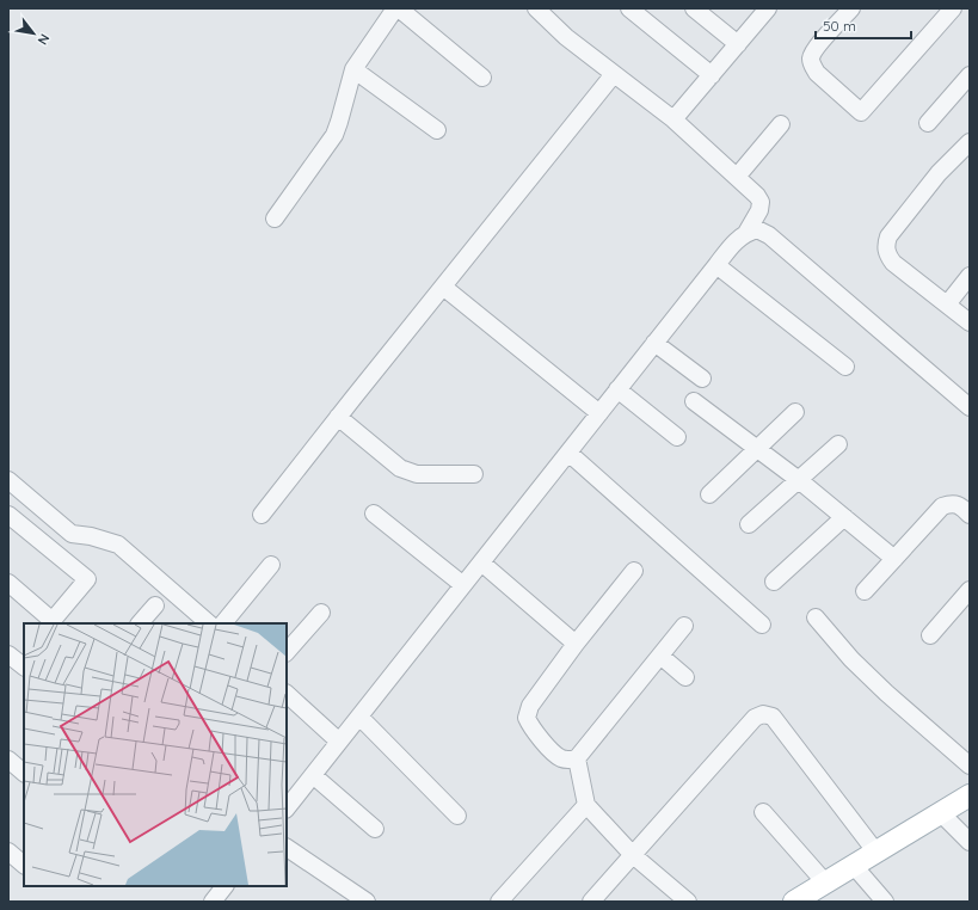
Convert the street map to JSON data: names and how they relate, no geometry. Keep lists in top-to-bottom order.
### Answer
{
  "scale_bar": "50 m",
  "north": "bottom right"
}
